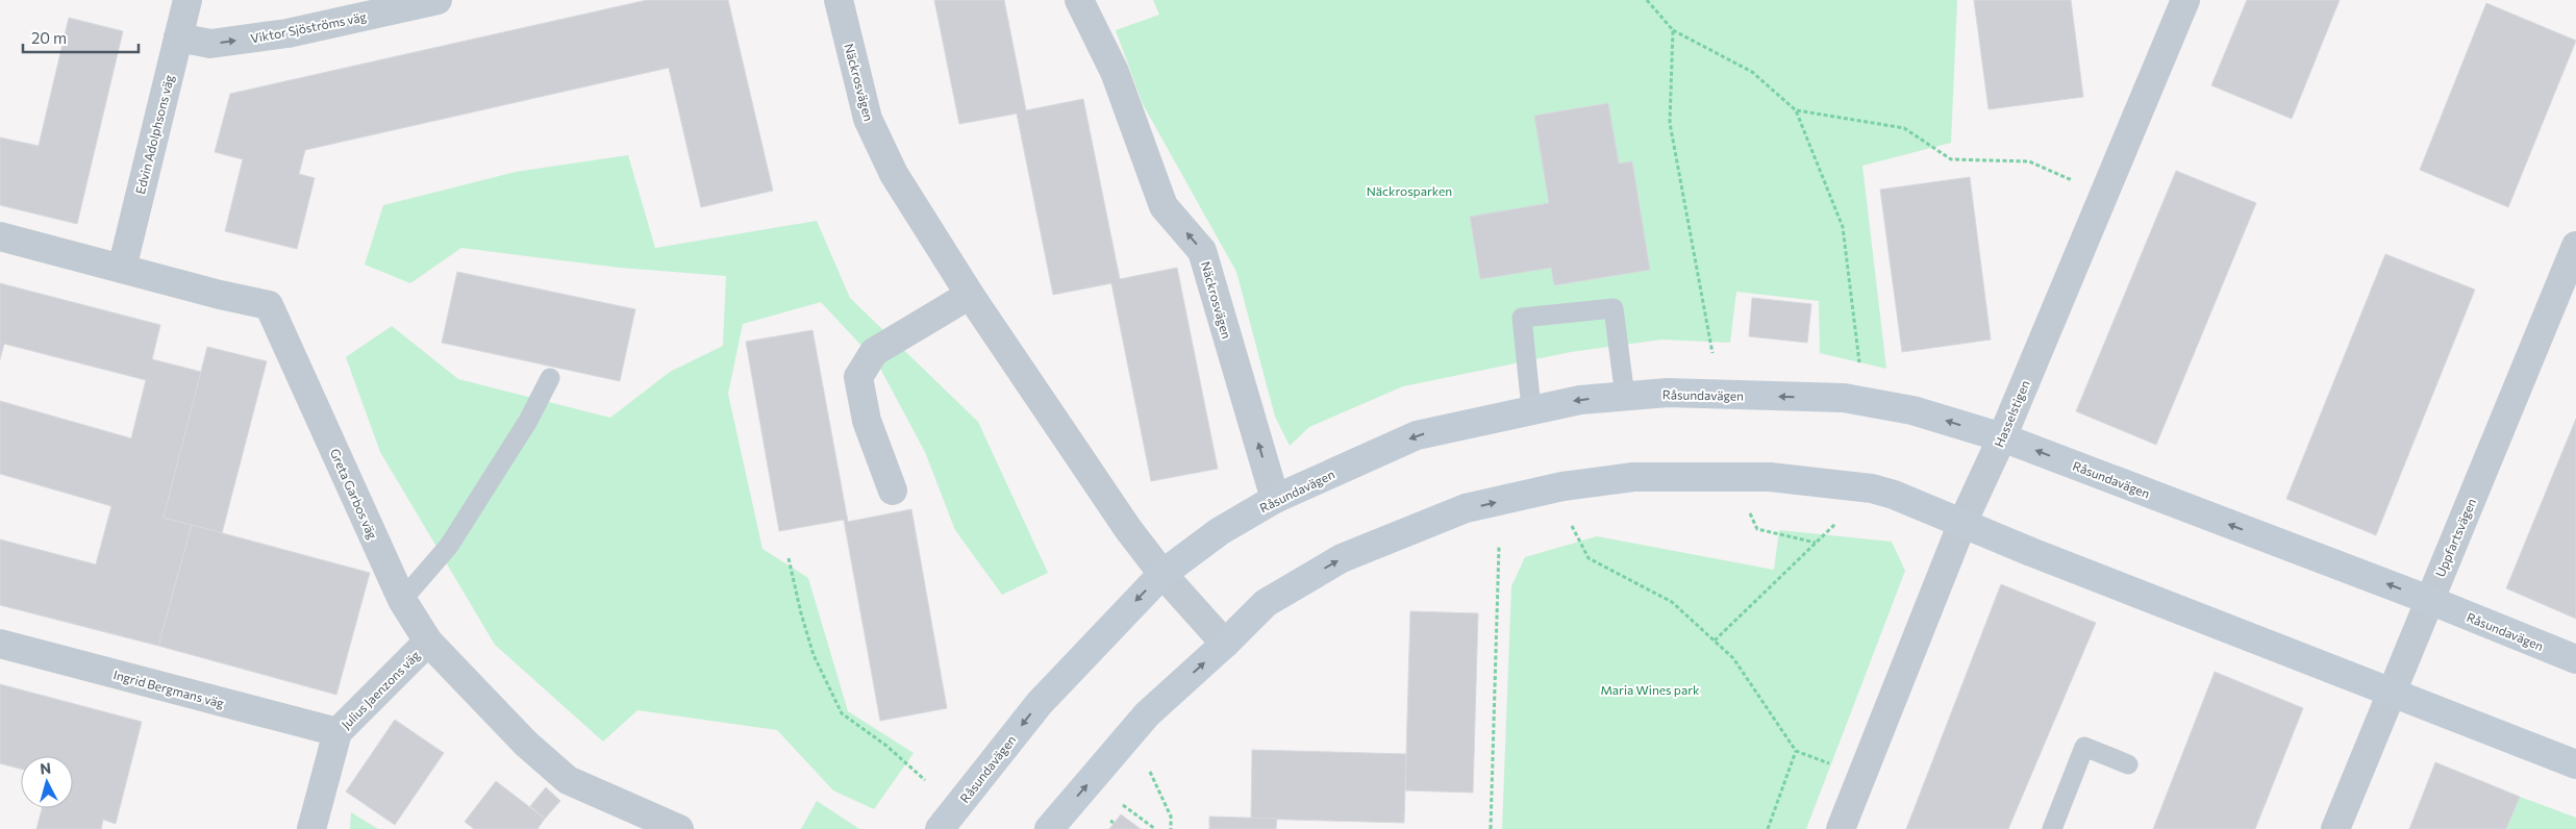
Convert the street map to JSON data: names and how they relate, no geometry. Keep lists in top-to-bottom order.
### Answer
{
  "streets": {
    "street": [
      "Viktor Sjöströms väg",
      "Näckrosvägen",
      "Edvin Adolphsons väg",
      "Råsundavägen",
      "Hasselstigen",
      "Greta Garbos väg",
      "Uppfartsvägen",
      "Ingrid Bergmans väg",
      "Julius Jaenzons väg"
    ]
  },
  "crossings": [
    ["Viktor Sjöströms väg", "Edvin Adolphsons väg"],
    ["Näckrosvägen", "Råsundavägen"],
    ["Edvin Adolphsons väg", "Greta Garbos väg"],
    ["Råsundavägen", "Hasselstigen"],
    ["Råsundavägen", "Uppfartsvägen"],
    ["Greta Garbos väg", "Julius Jaenzons väg"],
    ["Ingrid Bergmans väg", "Julius Jaenzons väg"]
  ],
  "one_way": ["Viktor Sjöströms väg"],
  "parks": ["Näckrosparken", "Maria Wines park"],
  "scale_bar": "20 m",
  "north": "top"
}
